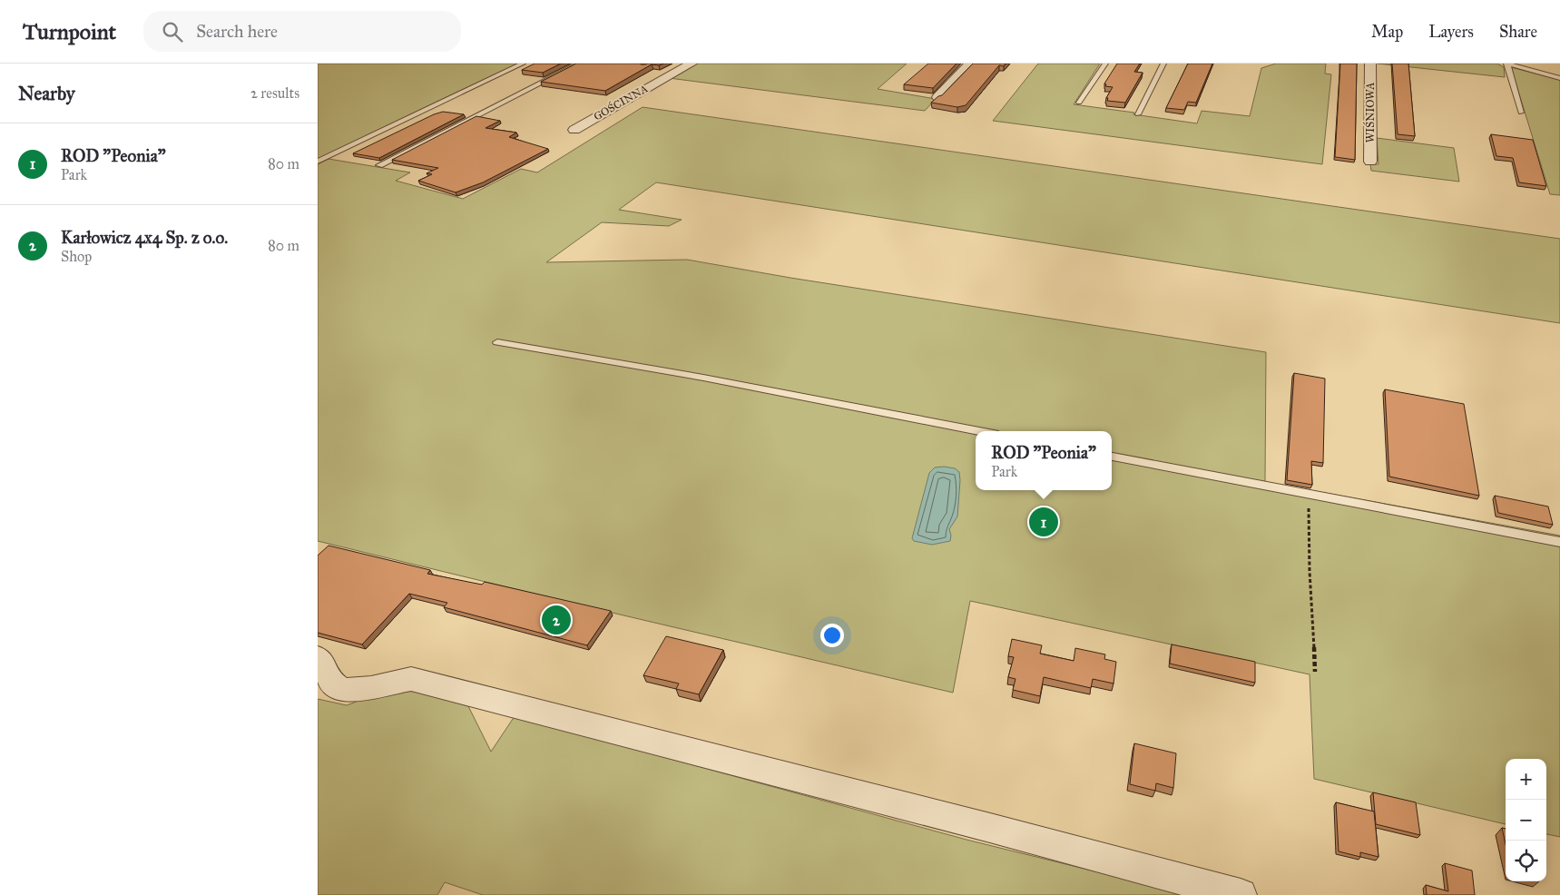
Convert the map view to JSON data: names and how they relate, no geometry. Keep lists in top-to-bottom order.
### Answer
{
  "streets": {
    "street": ["GOŚCINNA", "WIŚNIOWA"]
  },
  "page": {
    "header": "Turnpoint",
    "search": "Search here",
    "nav": ["Map", "Layers", "Share"],
    "heading": ["Nearby", "2 results"],
    "list": [
      {
        "mark": "1",
        "name": "ROD \"Peonia\"",
        "note": "Park",
        "value": "80 m"
      },
      {
        "mark": "2",
        "name": "Karłowicz 4x4 Sp. z o.o.",
        "note": "Shop",
        "value": "80 m"
      }
    ],
    "popup": ["ROD \"Peonia\"", "Park"],
    "pins": ["1", "2"],
    "map_buttons": ["+", "−"]
  }
}
